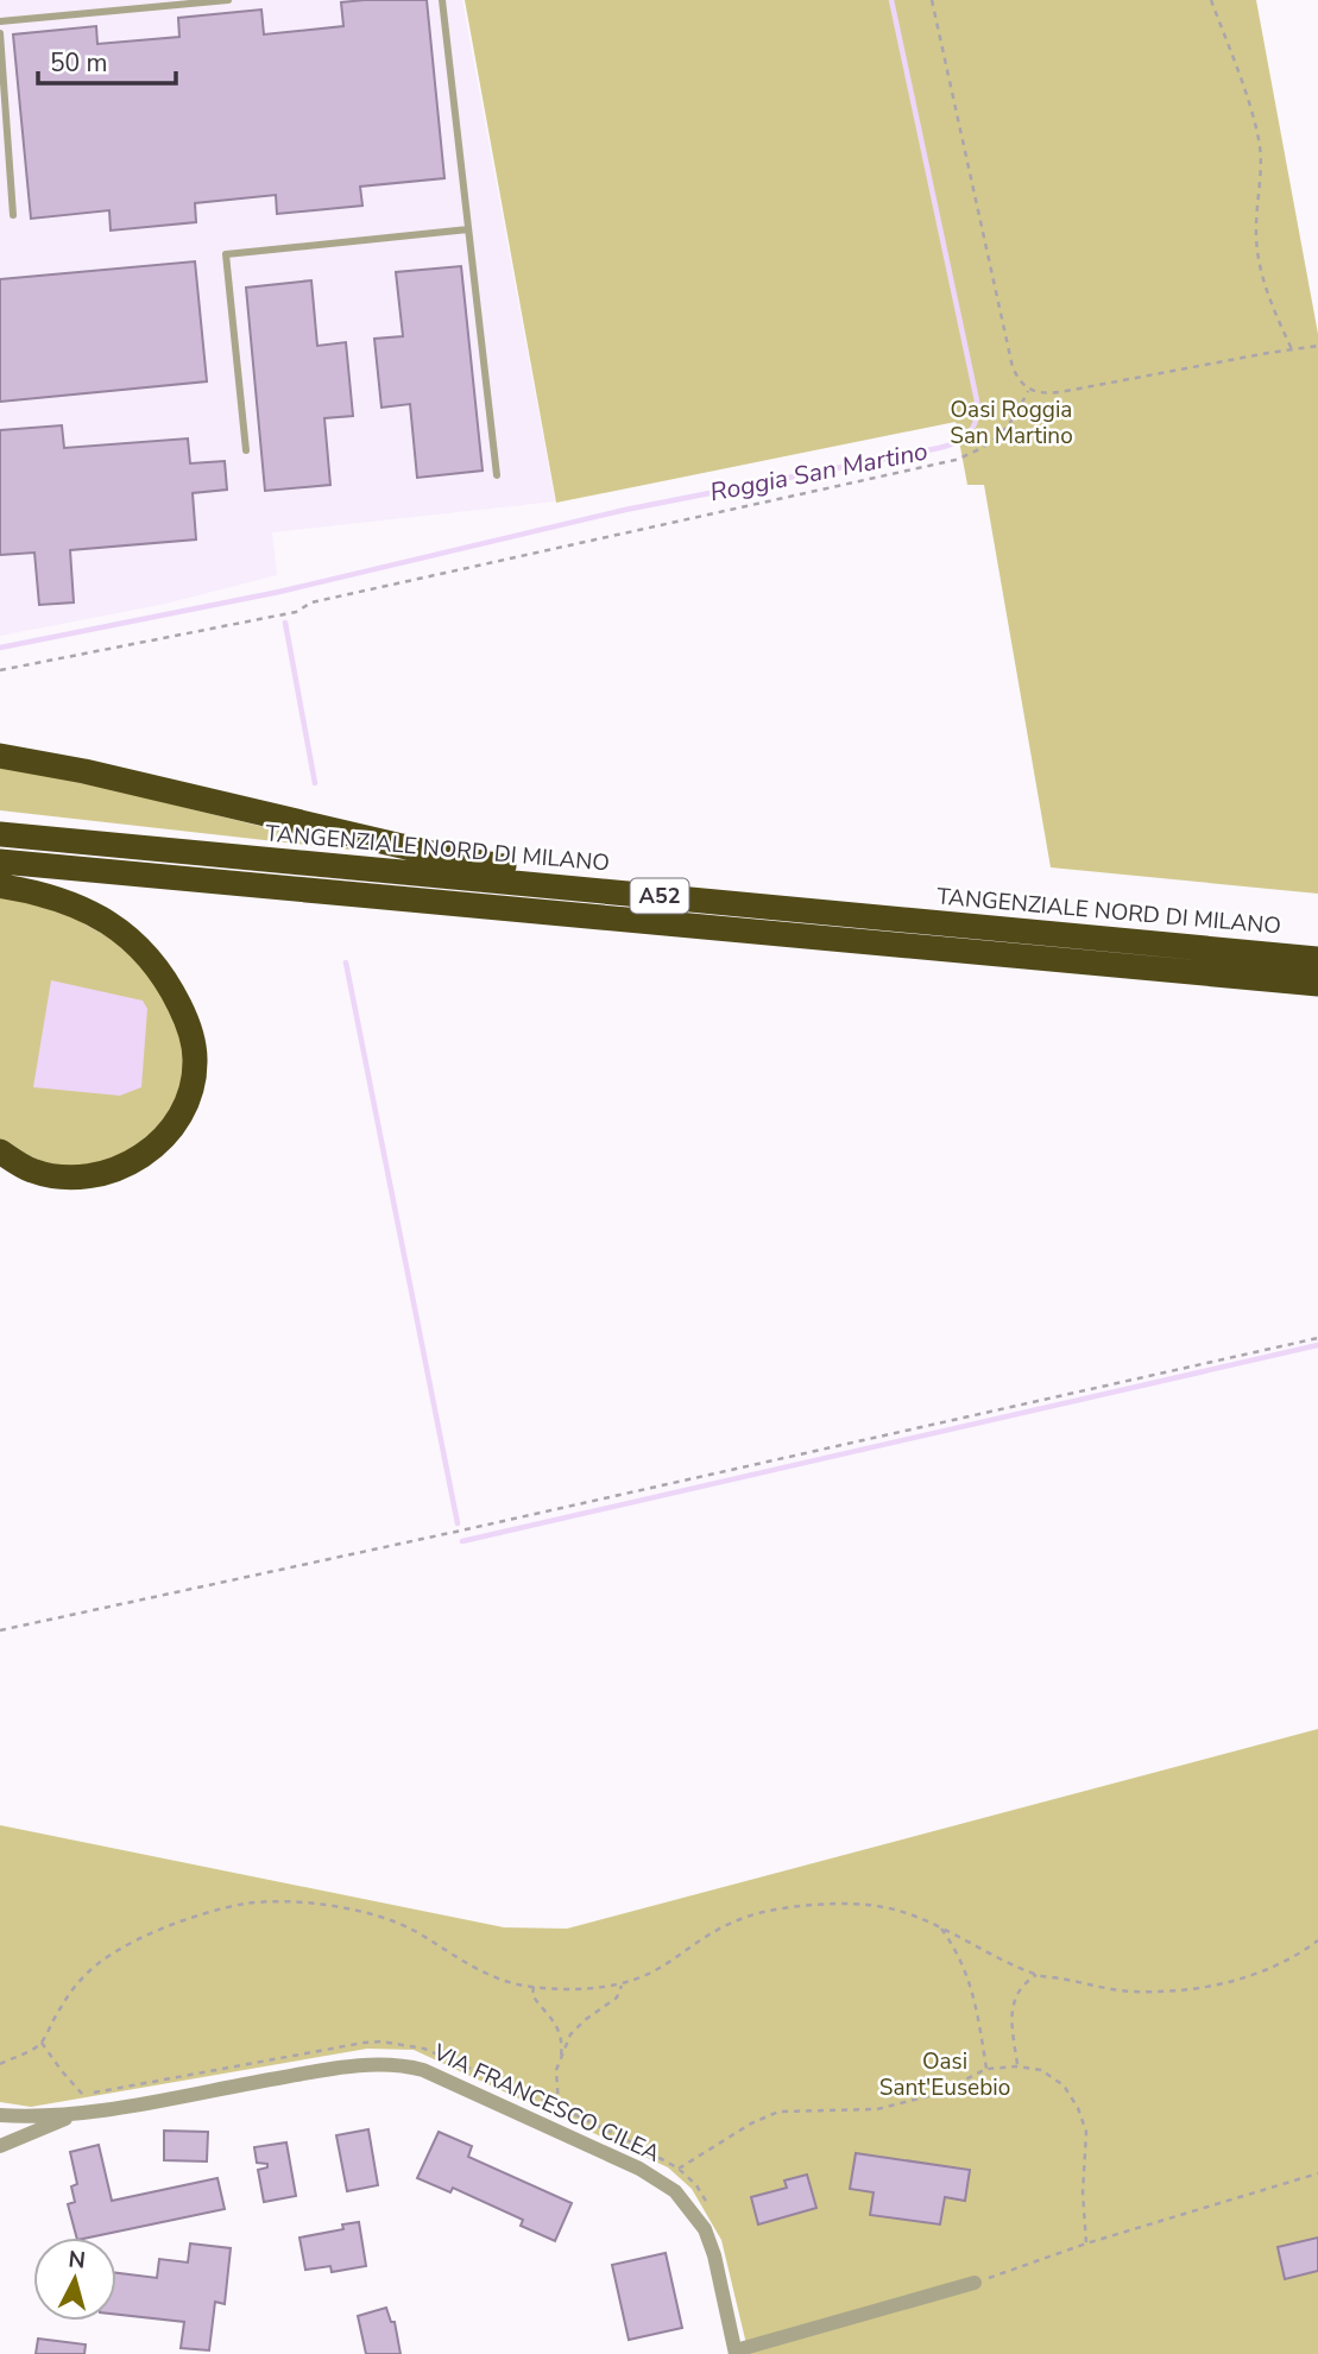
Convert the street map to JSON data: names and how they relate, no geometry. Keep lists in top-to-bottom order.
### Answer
{
  "streets": {
    "highway": ["TANGENZIALE NORD DI MILANO", "A52"],
    "street": ["VIA FRANCESCO CILEA"]
  },
  "crossings": [
    ["TANGENZIALE NORD DI MILANO", "A52"]
  ],
  "water": ["Roggia San Martino"],
  "parks": ["Oasi Roggia San Martino", "Oasi Sant'Eusebio"],
  "scale_bar": "50 m",
  "north": "top"
}
